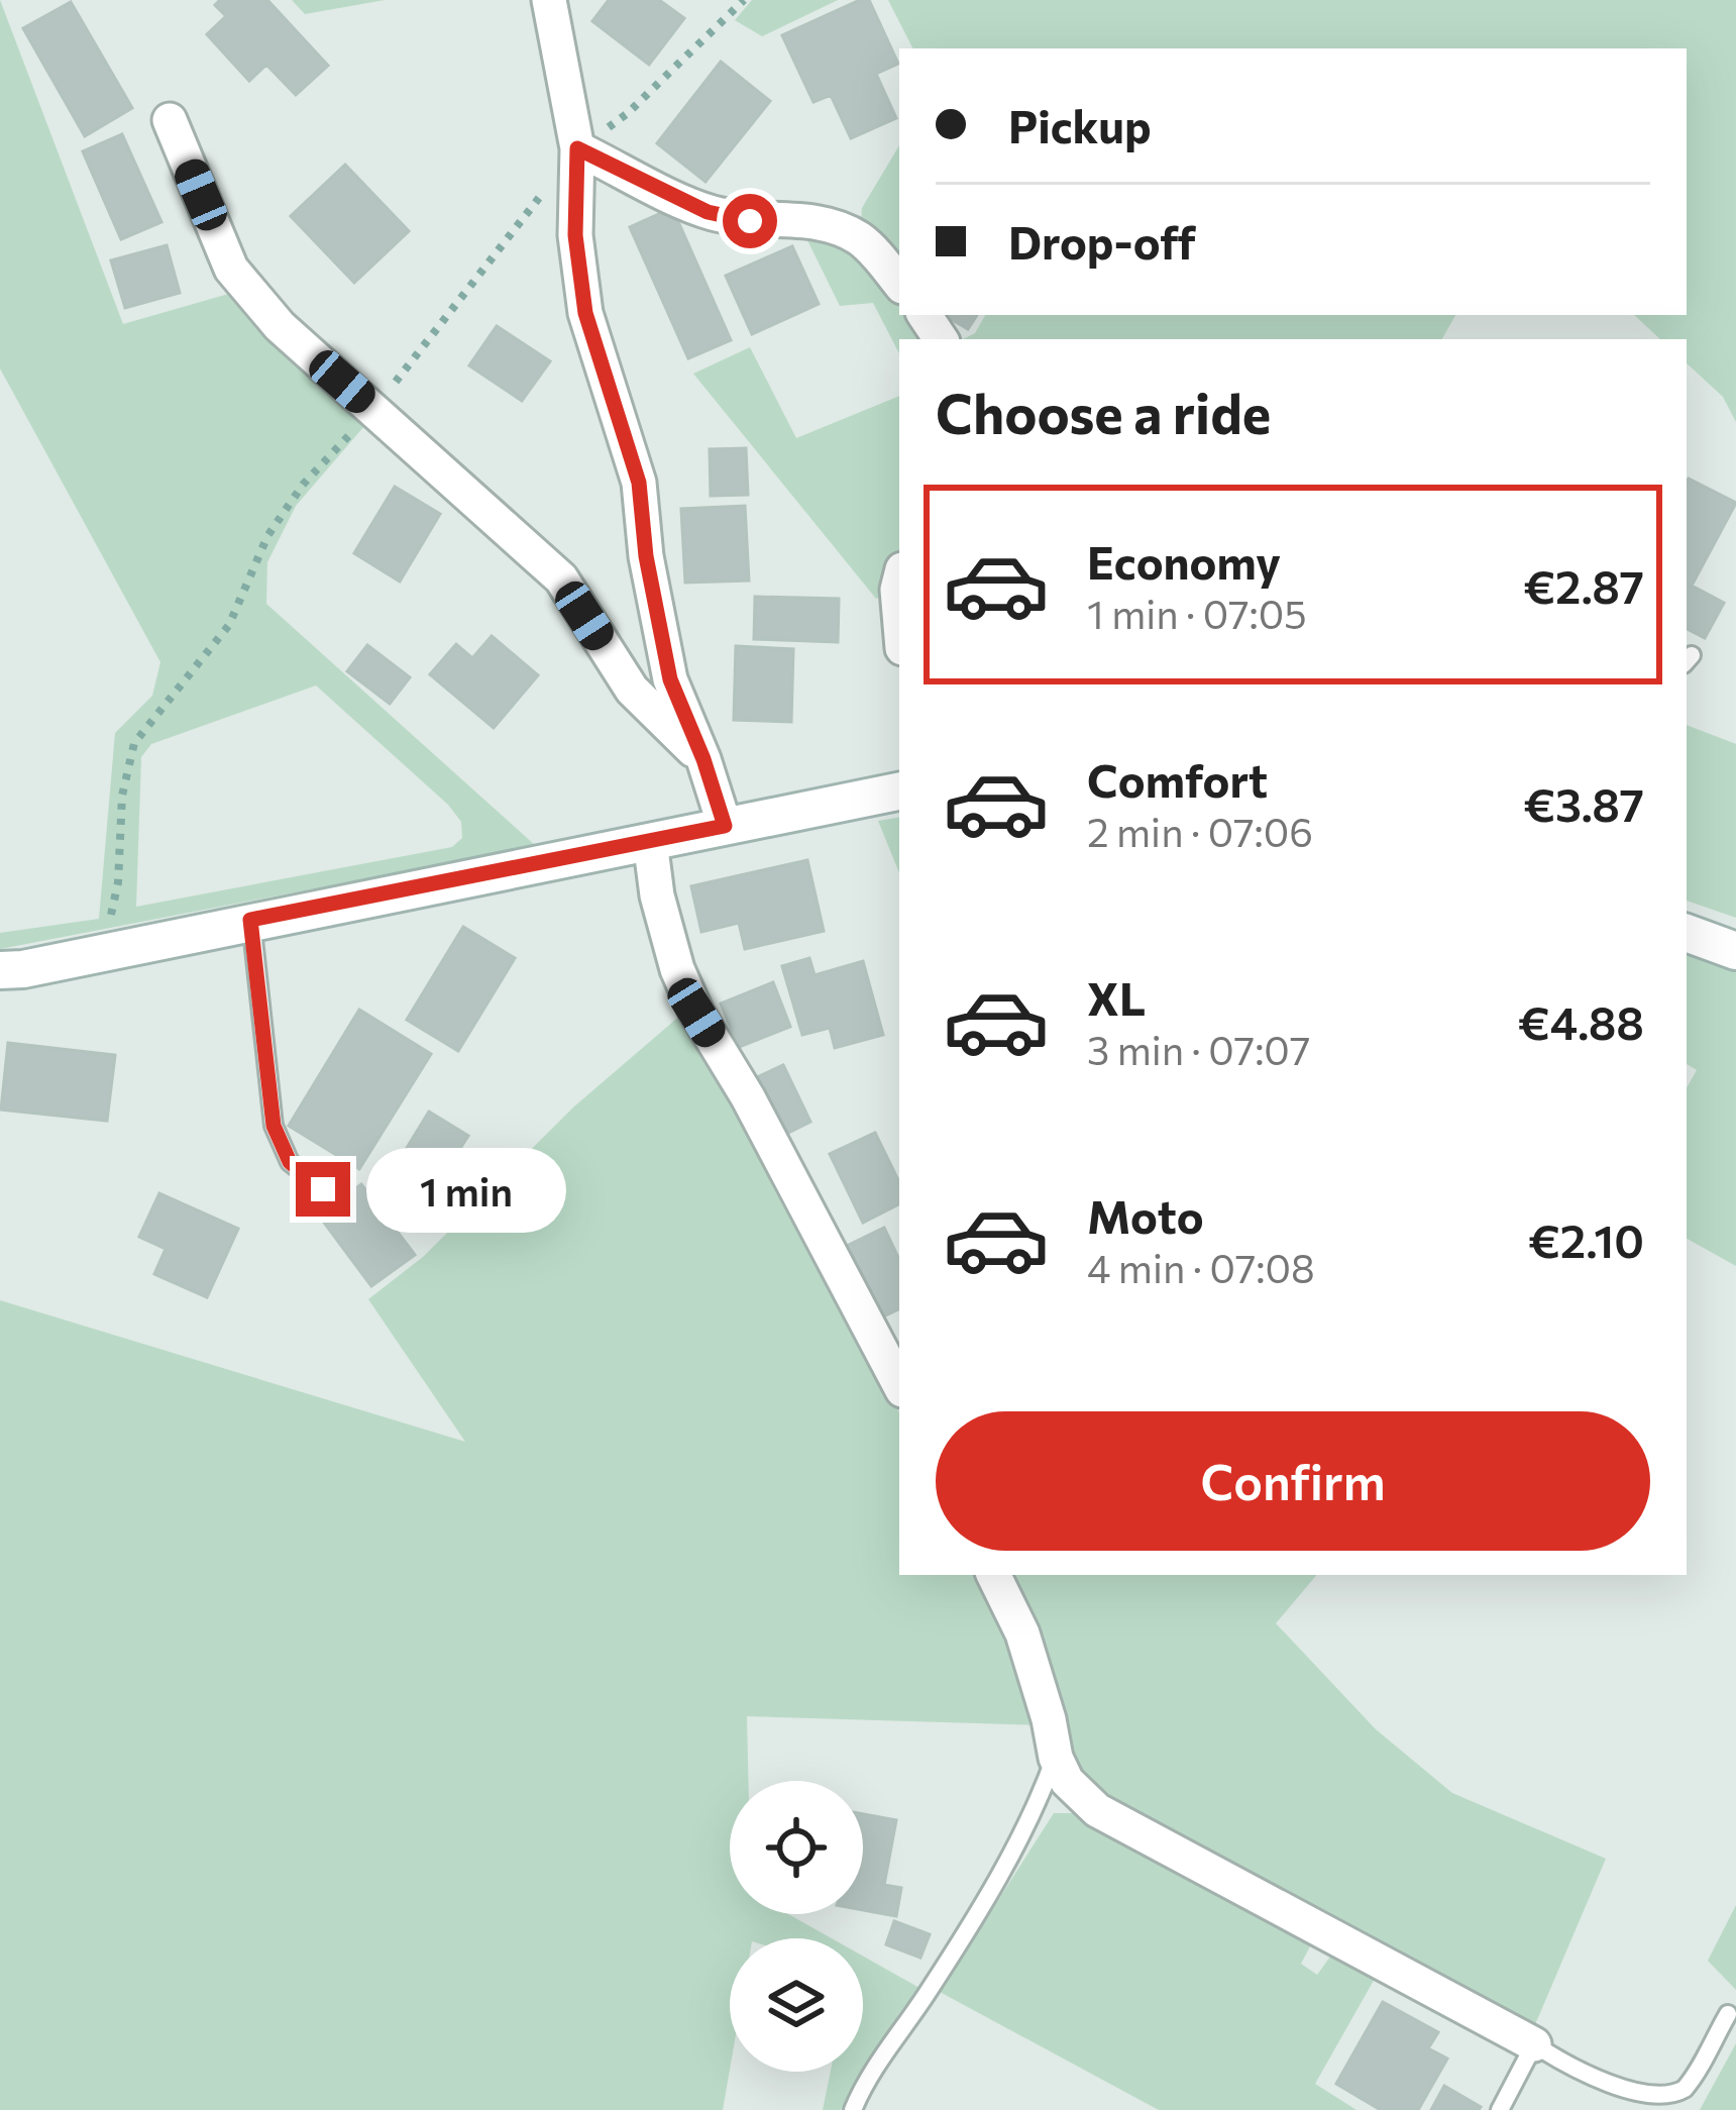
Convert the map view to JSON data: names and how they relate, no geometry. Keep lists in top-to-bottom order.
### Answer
{
  "page": {
    "banner": ["Pickup", "Drop-off"],
    "heading": "Choose a ride",
    "list": [
      {
        "name": "Economy",
        "note": "1 min · 07:05",
        "value": "€2.87"
      },
      {
        "name": "Comfort",
        "note": "2 min · 07:06",
        "value": "€3.87"
      },
      {
        "name": "XL",
        "note": "3 min · 07:07",
        "value": "€4.88"
      },
      {
        "name": "Moto",
        "note": "4 min · 07:08",
        "value": "€2.10"
      }
    ],
    "bubble": "1 min",
    "buttons": "Confirm"
  }
}
